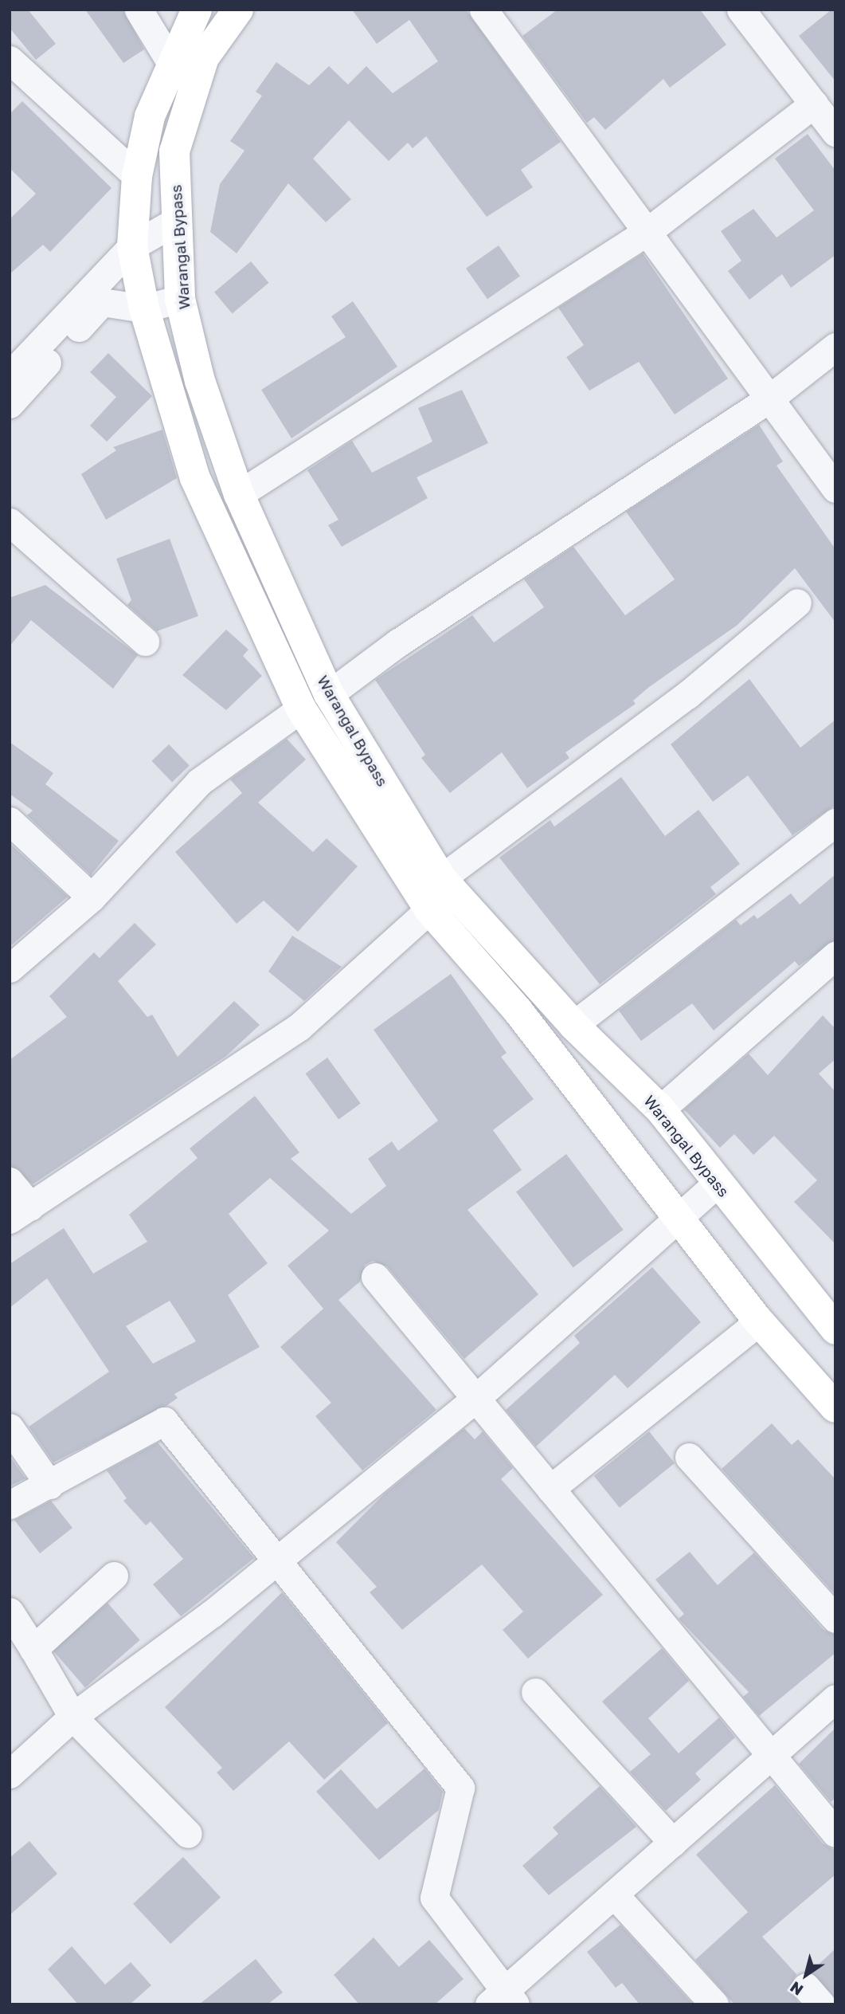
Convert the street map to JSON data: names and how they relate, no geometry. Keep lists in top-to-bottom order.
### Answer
{
  "streets": {
    "main road": ["Warangal Bypass"]
  },
  "north": "bottom left"
}
